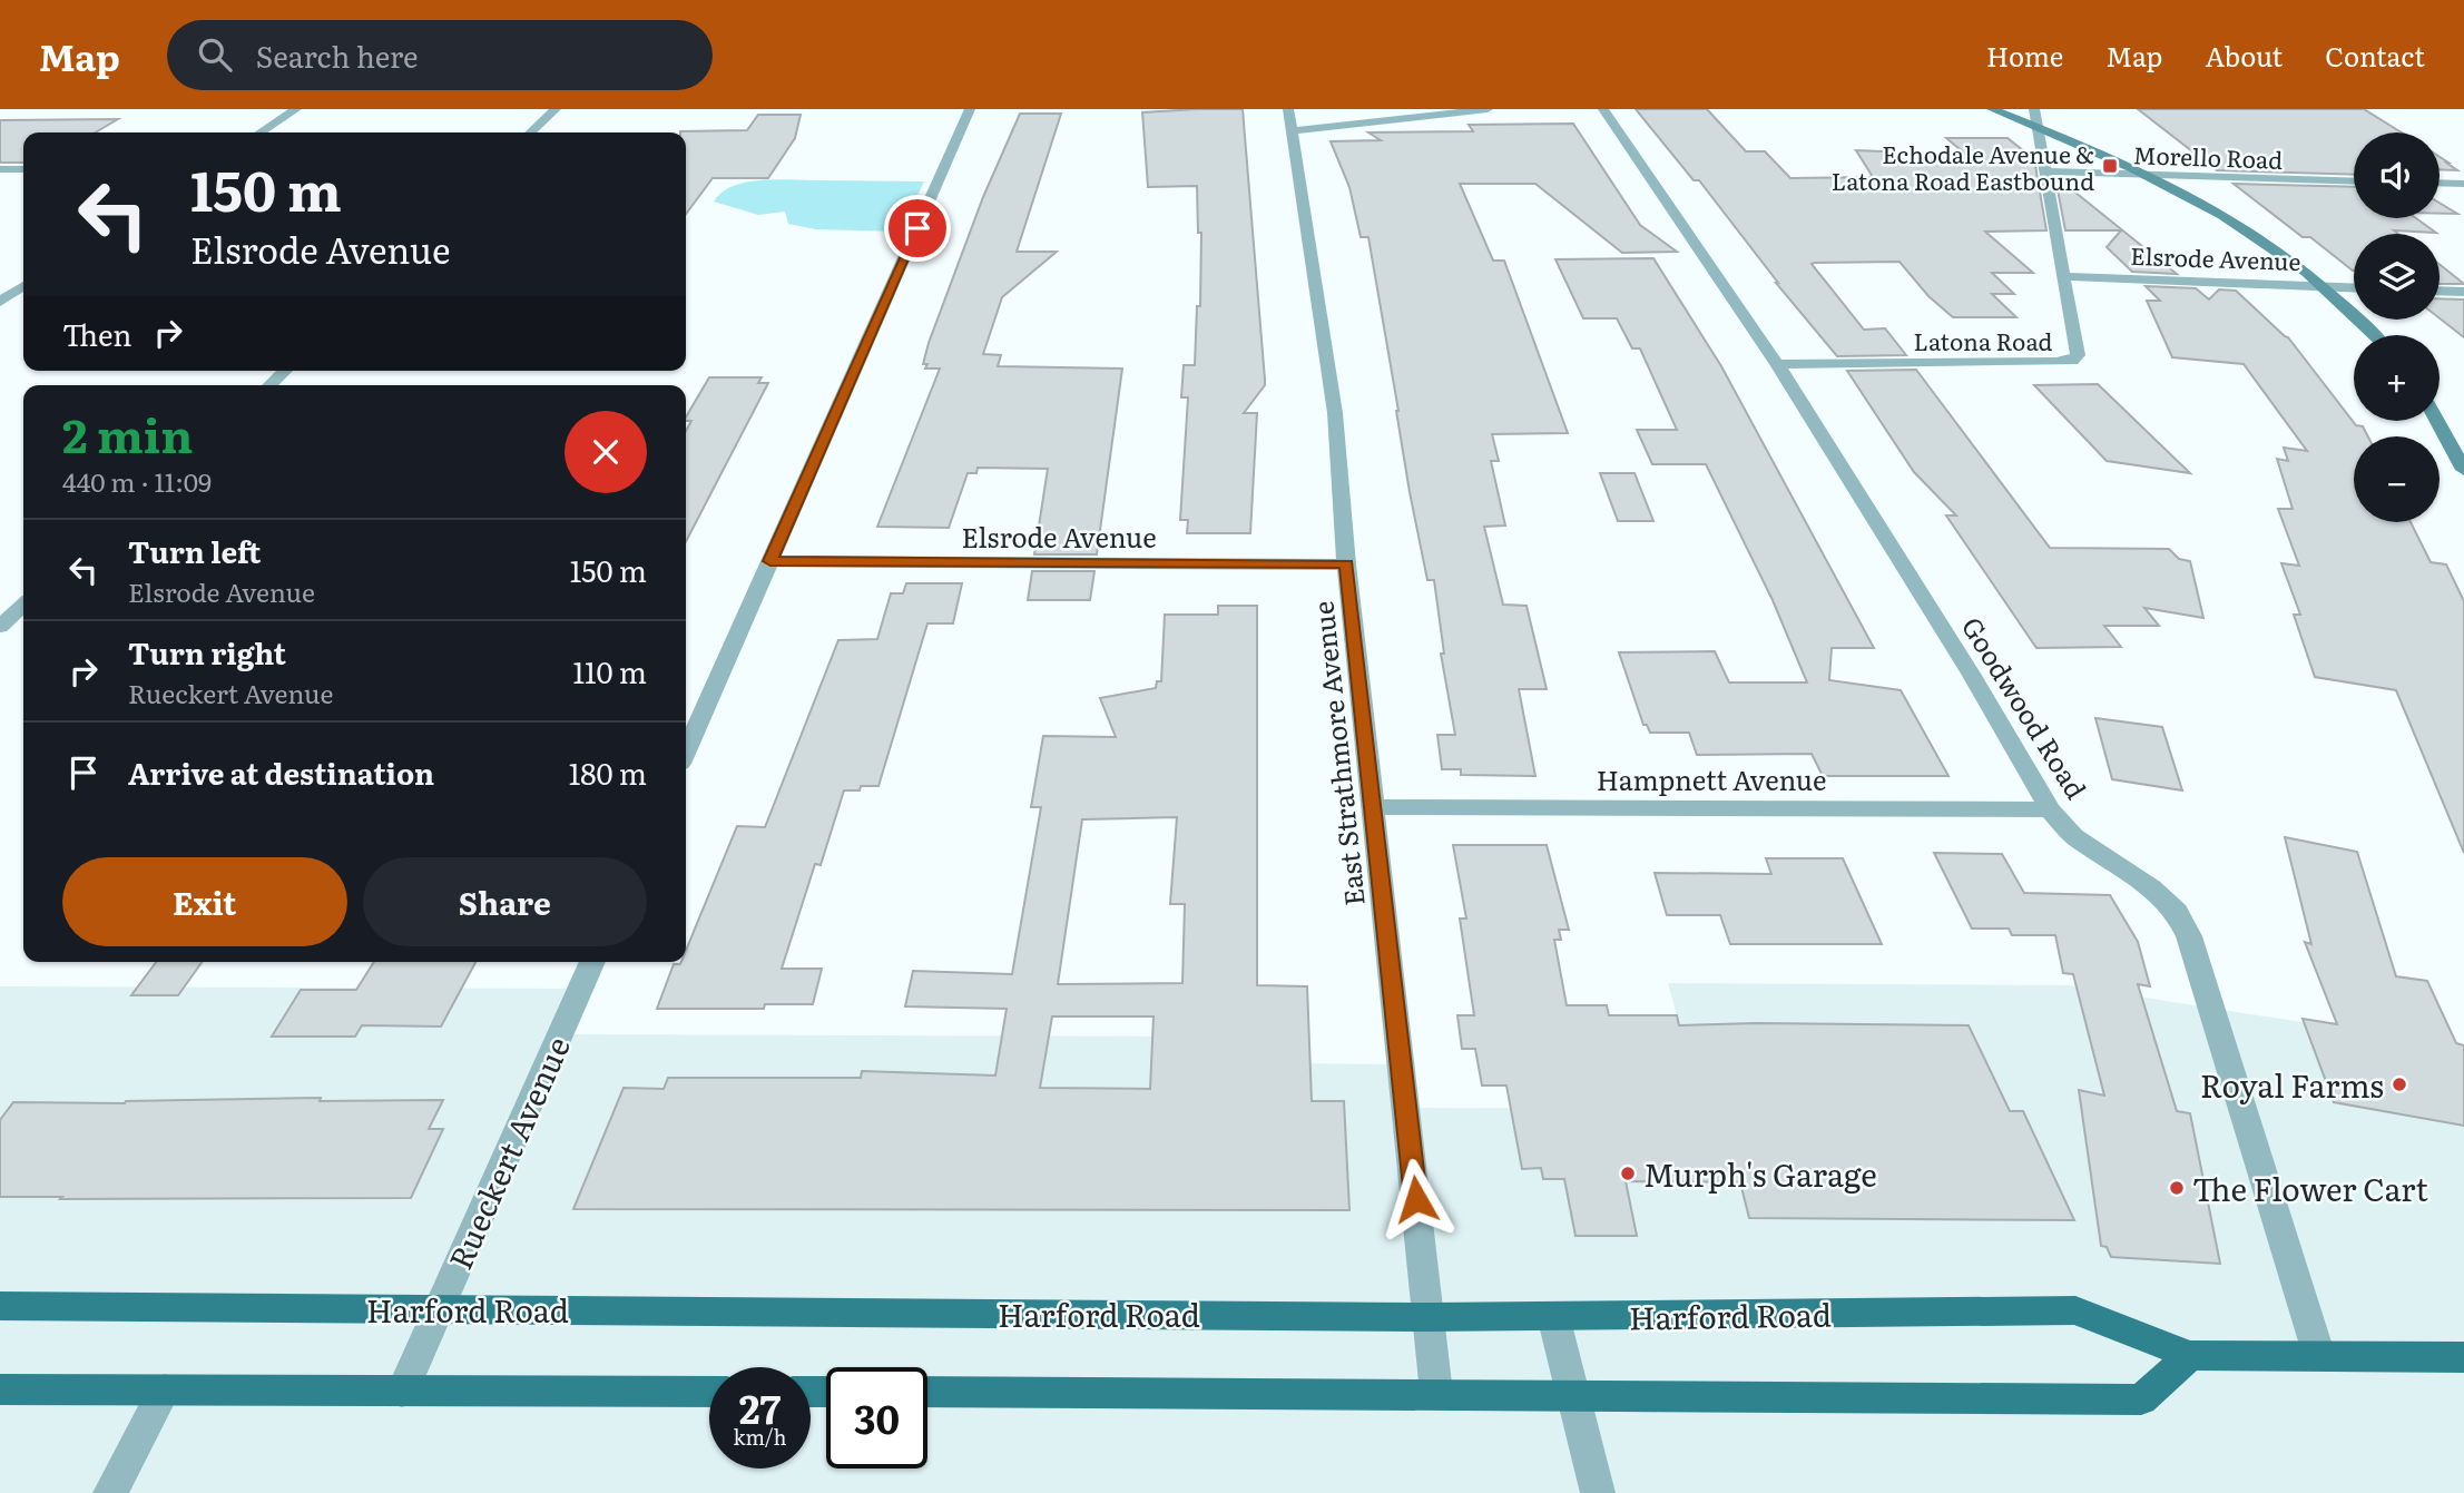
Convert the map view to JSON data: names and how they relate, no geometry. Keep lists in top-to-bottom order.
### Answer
{
  "streets": {
    "main road": ["Harford Road"],
    "street": [
      "Morello Road",
      "Elsrode Avenue",
      "Latona Road",
      "Goodwood Road",
      "East Strathmore Avenue",
      "Hampnett Avenue",
      "Rueckert Avenue"
    ]
  },
  "crossings": [
    ["Morello Road", "Latona Road"],
    ["Elsrode Avenue", "Latona Road"],
    ["Elsrode Avenue", "East Strathmore Avenue"],
    ["Latona Road", "Goodwood Road"],
    ["Goodwood Road", "Hampnett Avenue"],
    ["Goodwood Road", "Harford Road"],
    ["East Strathmore Avenue", "Hampnett Avenue"],
    ["East Strathmore Avenue", "Harford Road"],
    ["Rueckert Avenue", "Harford Road"]
  ],
  "places": {
    "transit": ["Echodale Avenue & Latona Road Eastbound"],
    "other": ["Royal Farms", "Murph's Garage", "The Flower Cart"]
  },
  "page": {
    "header": "Map",
    "search": "Search here",
    "nav": [
      "Home",
      "Map",
      "About",
      "Contact"
    ],
    "map_buttons": ["+", "−"],
    "turn": ["150 m", "Elsrode Avenue"],
    "then": "Then",
    "heading": ["2 min", "440 m · 11:09"],
    "list": [
      {
        "name": "Turn left",
        "note": "Elsrode Avenue",
        "value": "150 m"
      },
      {
        "name": "Turn right",
        "note": "Rueckert Avenue",
        "value": "110 m"
      },
      {
        "name": "Arrive at destination",
        "value": "180 m"
      }
    ],
    "buttons": ["Exit", "Share"],
    "speed": "27 km/h",
    "limit": "30"
  }
}
